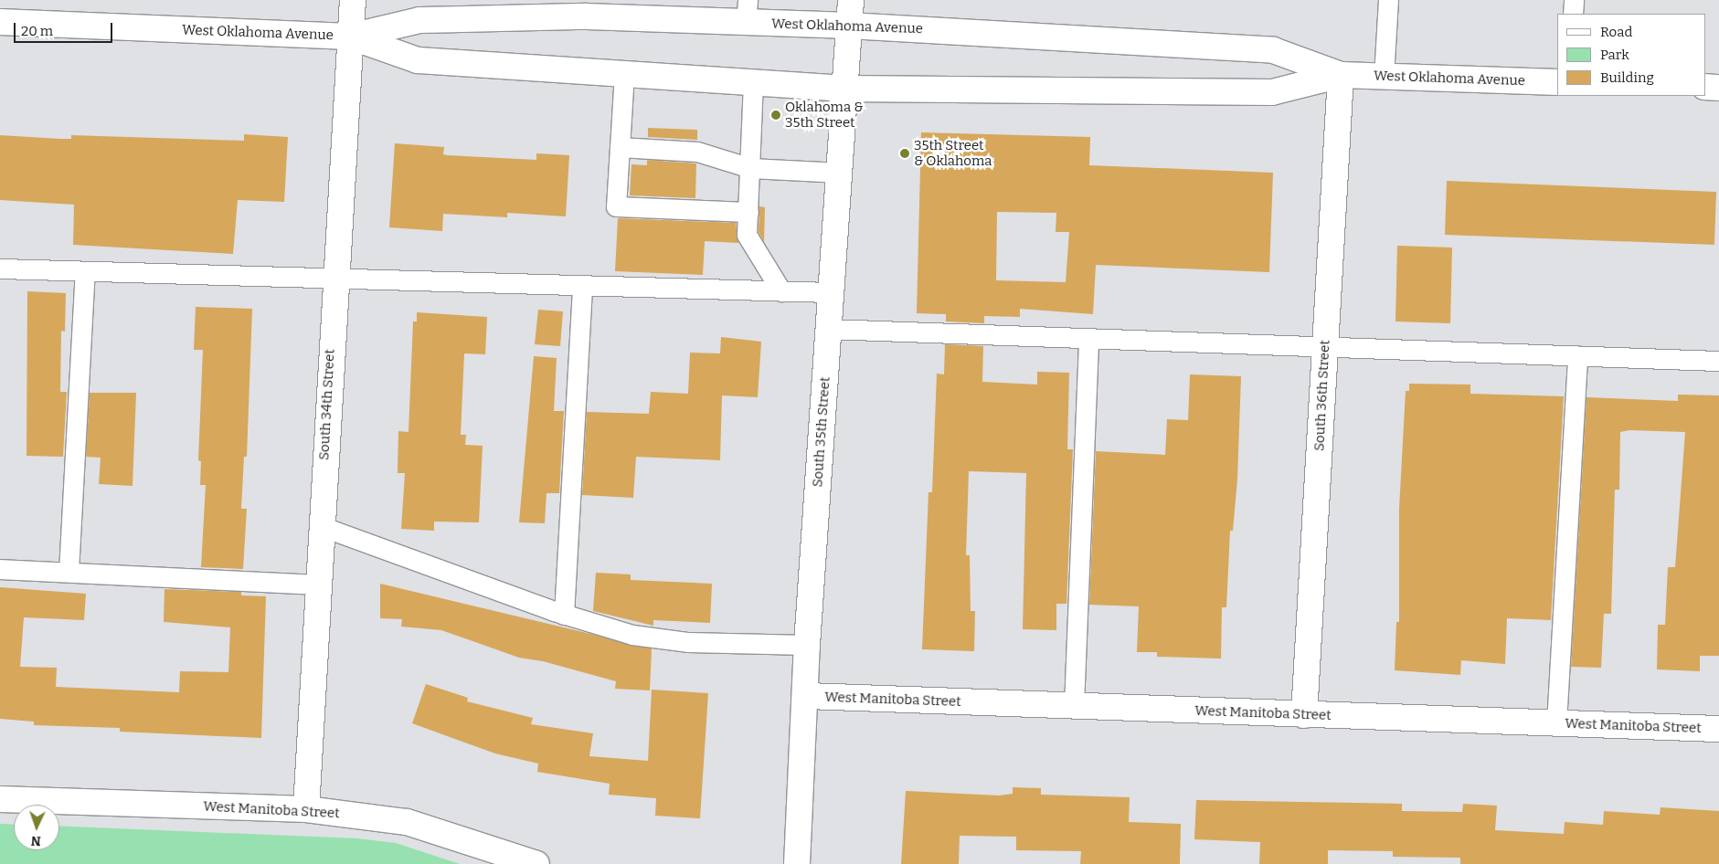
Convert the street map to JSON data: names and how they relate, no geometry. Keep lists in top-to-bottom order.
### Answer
{
  "streets": {
    "main road": [
      "West Oklahoma Avenue",
      "South 36th Street",
      "South 34th Street",
      "South 35th Street",
      "West Manitoba Street"
    ]
  },
  "crossings": [
    ["West Oklahoma Avenue", "South 36th Street"],
    ["West Oklahoma Avenue", "South 34th Street"],
    ["West Oklahoma Avenue", "South 35th Street"],
    ["South 36th Street", "West Manitoba Street"],
    ["South 34th Street", "West Manitoba Street"],
    ["South 35th Street", "West Manitoba Street"]
  ],
  "places": ["Oklahoma & 35th Street", "35th Street & Oklahoma"],
  "legend": ["Road", "Park", "Building"],
  "scale_bar": "20 m",
  "north": "bottom"
}
